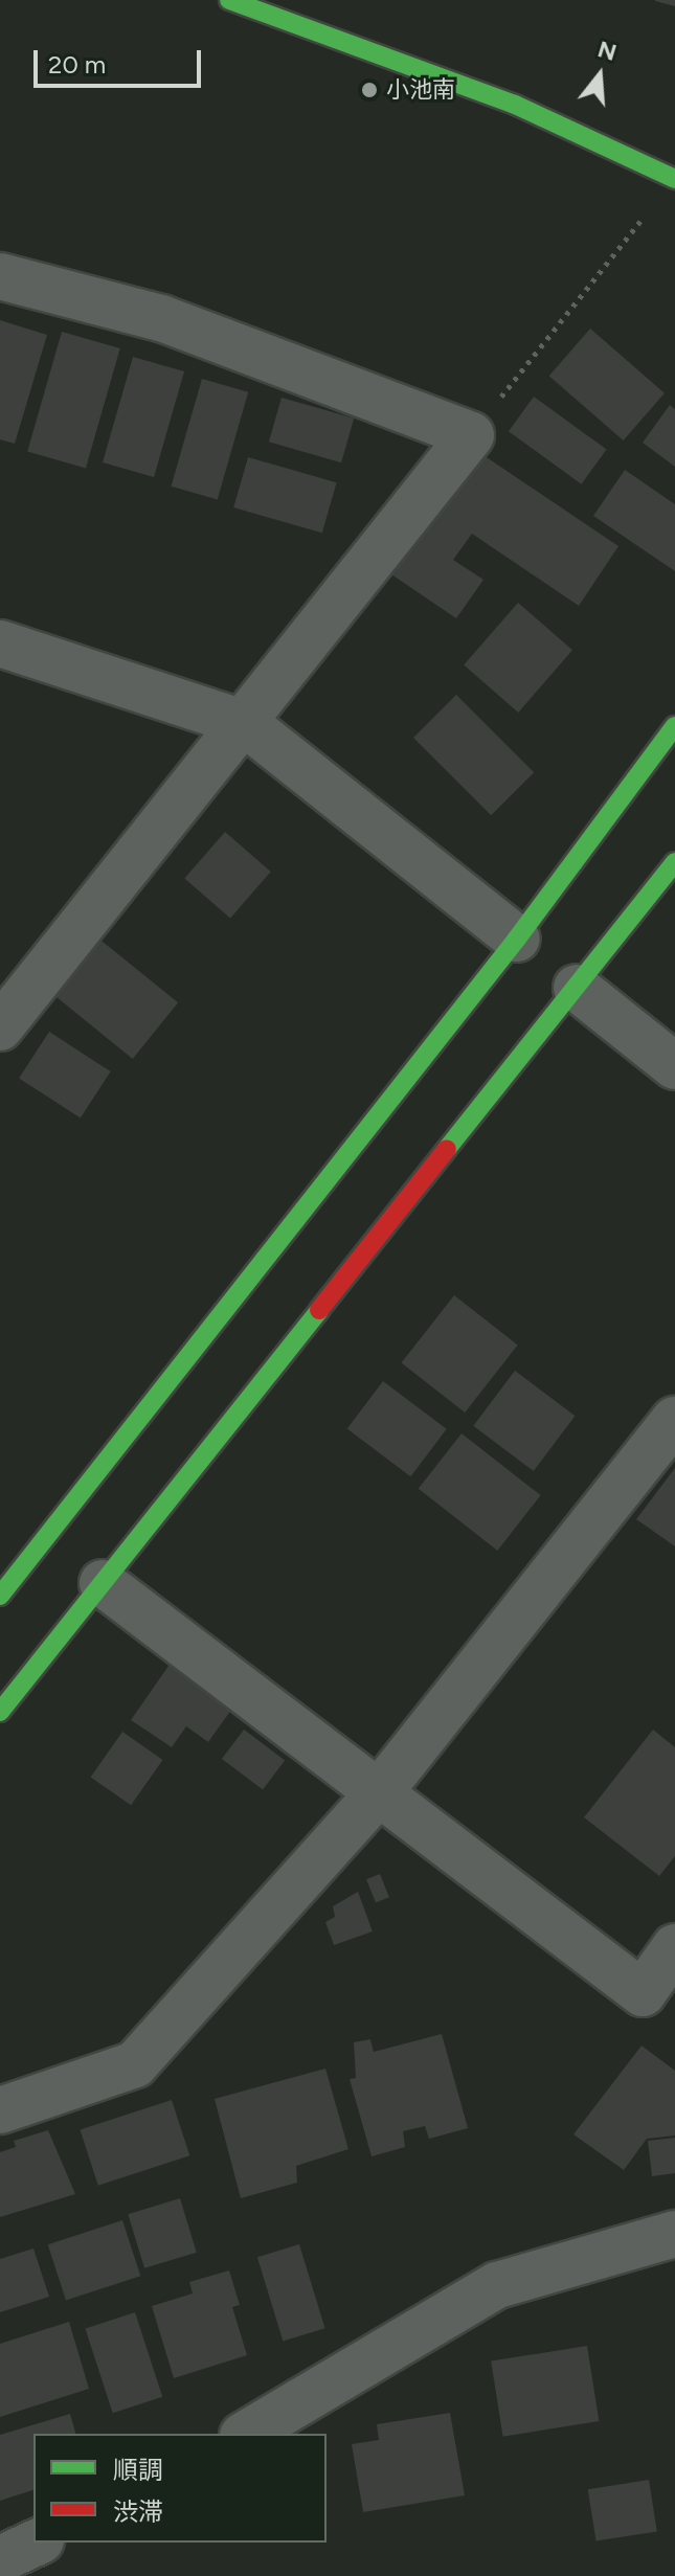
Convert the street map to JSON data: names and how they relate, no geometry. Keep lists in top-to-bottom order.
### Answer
{
  "places": ["小池南"],
  "legend": ["順調", "渋滞"],
  "scale_bar": "20 m",
  "north": "top"
}
